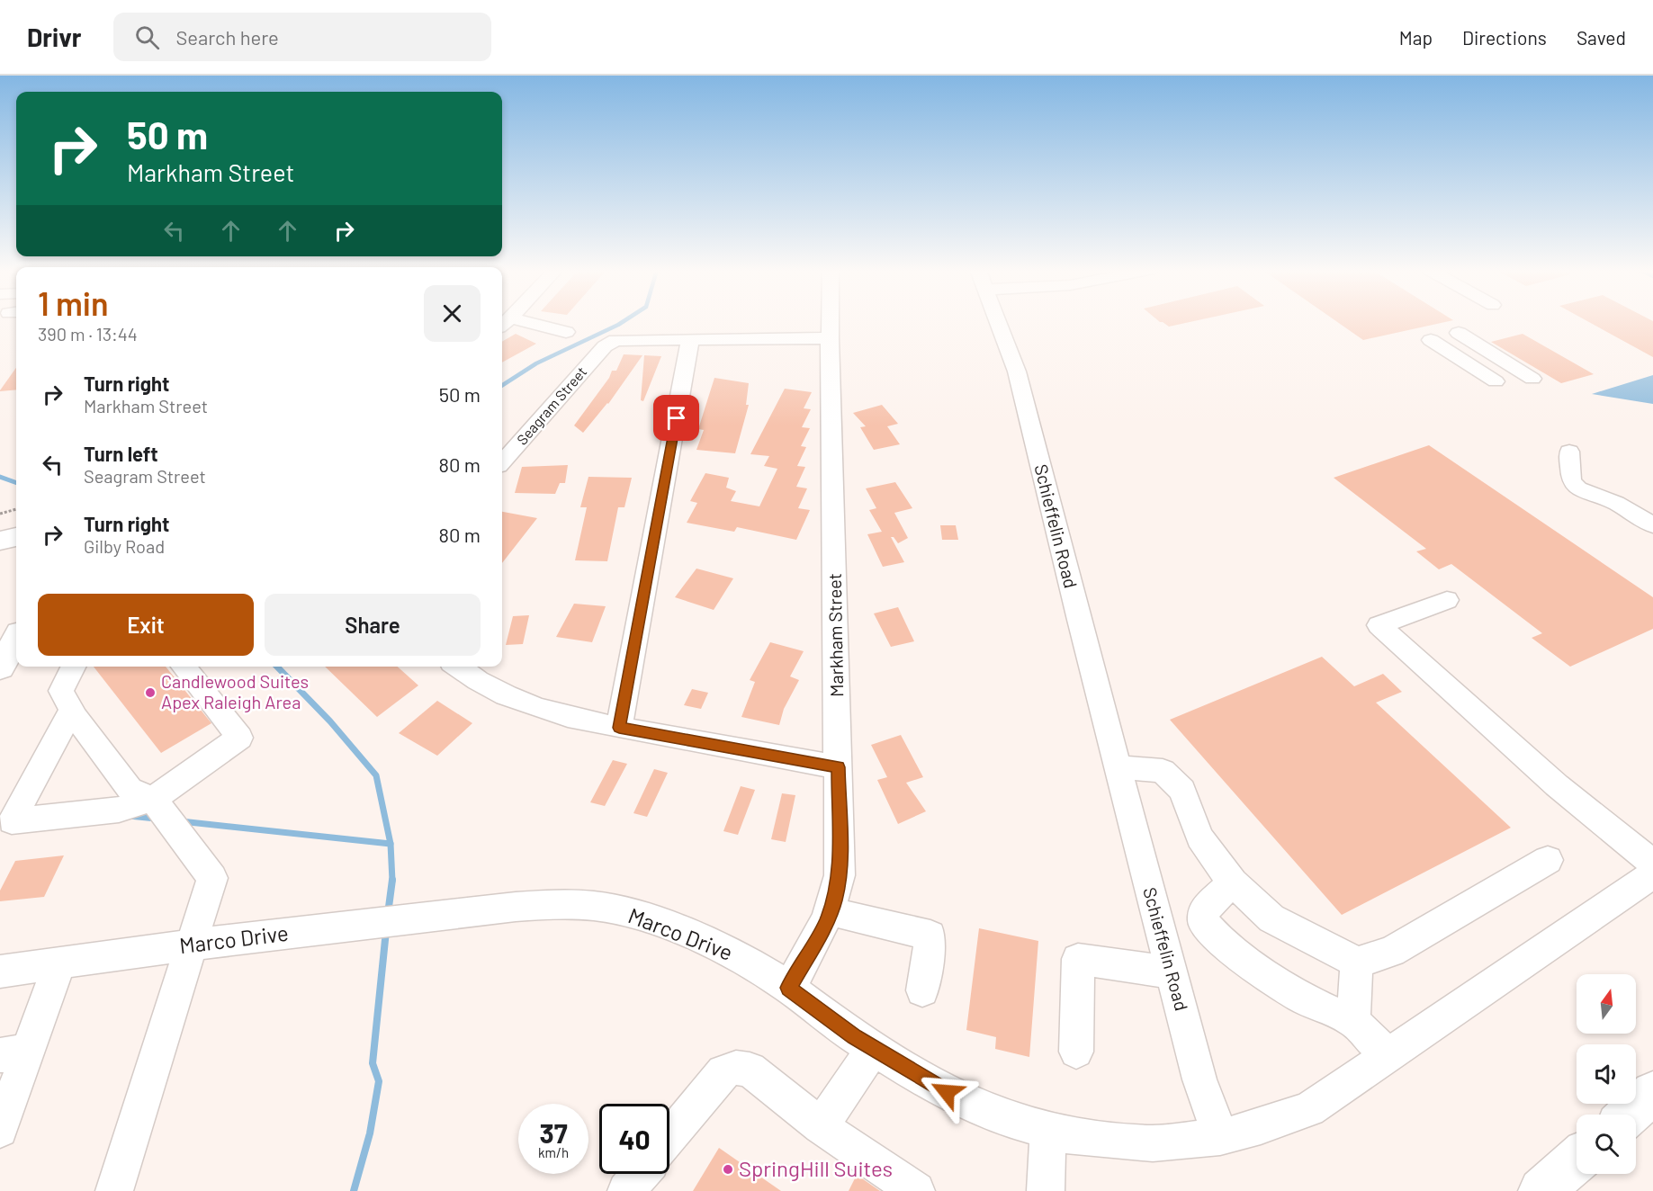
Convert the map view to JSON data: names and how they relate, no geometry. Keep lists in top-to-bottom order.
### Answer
{
  "streets": {
    "street": [
      "Seagram Street",
      "Schieffelin Road",
      "Markham Street",
      "Marco Drive"
    ]
  },
  "crossings": [
    ["Seagram Street", "Markham Street"],
    ["Schieffelin Road", "Marco Drive"],
    ["Markham Street", "Marco Drive"]
  ],
  "places": ["Candlewood Suites Apex Raleigh Area", "SpringHill Suites"],
  "north": "top",
  "page": {
    "header": "Drivr",
    "search": "Search here",
    "nav": ["Map", "Directions", "Saved"],
    "turn": ["50 m", "Markham Street"],
    "heading": ["1 min", "390 m · 13:44"],
    "list": [
      {
        "name": "Turn right",
        "note": "Markham Street",
        "value": "50 m"
      },
      {
        "name": "Turn left",
        "note": "Seagram Street",
        "value": "80 m"
      },
      {
        "name": "Turn right",
        "note": "Gilby Road",
        "value": "80 m"
      }
    ],
    "buttons": ["Exit", "Share"],
    "speed": "37 km/h",
    "limit": "40"
  }
}
